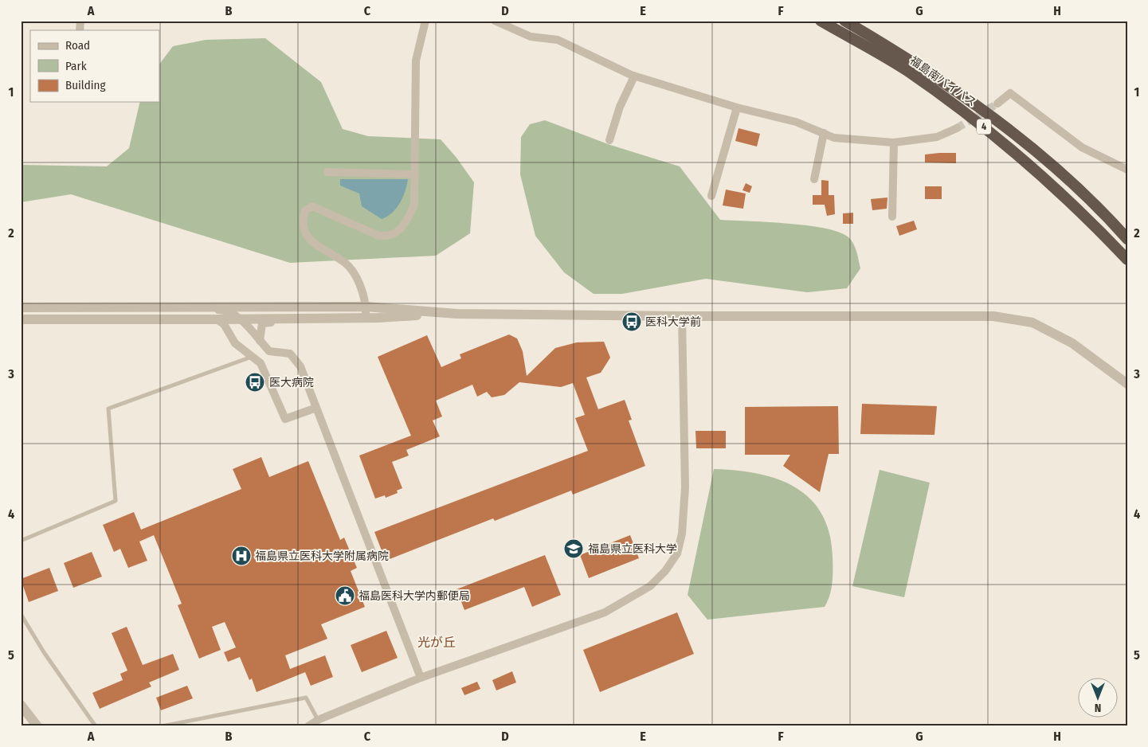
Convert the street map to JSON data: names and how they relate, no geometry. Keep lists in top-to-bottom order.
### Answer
{
  "streets": {
    "highway": ["福島南バイパス", "4"]
  },
  "districts": ["光が丘"],
  "places": {
    "bus stop": ["医科大学前", "医大病院"],
    "school or university": ["福島県立医科大学"],
    "hospital": ["福島県立医科大学附属病院"],
    "public building": ["福島医科大学内郵便局"]
  },
  "legend": ["Road", "Park", "Building"],
  "north": "bottom",
  "grid": {
    "columns": [
      "A",
      "B",
      "C",
      "D",
      "E",
      "F",
      "G",
      "H"
    ],
    "rows": [
      "1",
      "2",
      "3",
      "4",
      "5"
    ]
  }
}
